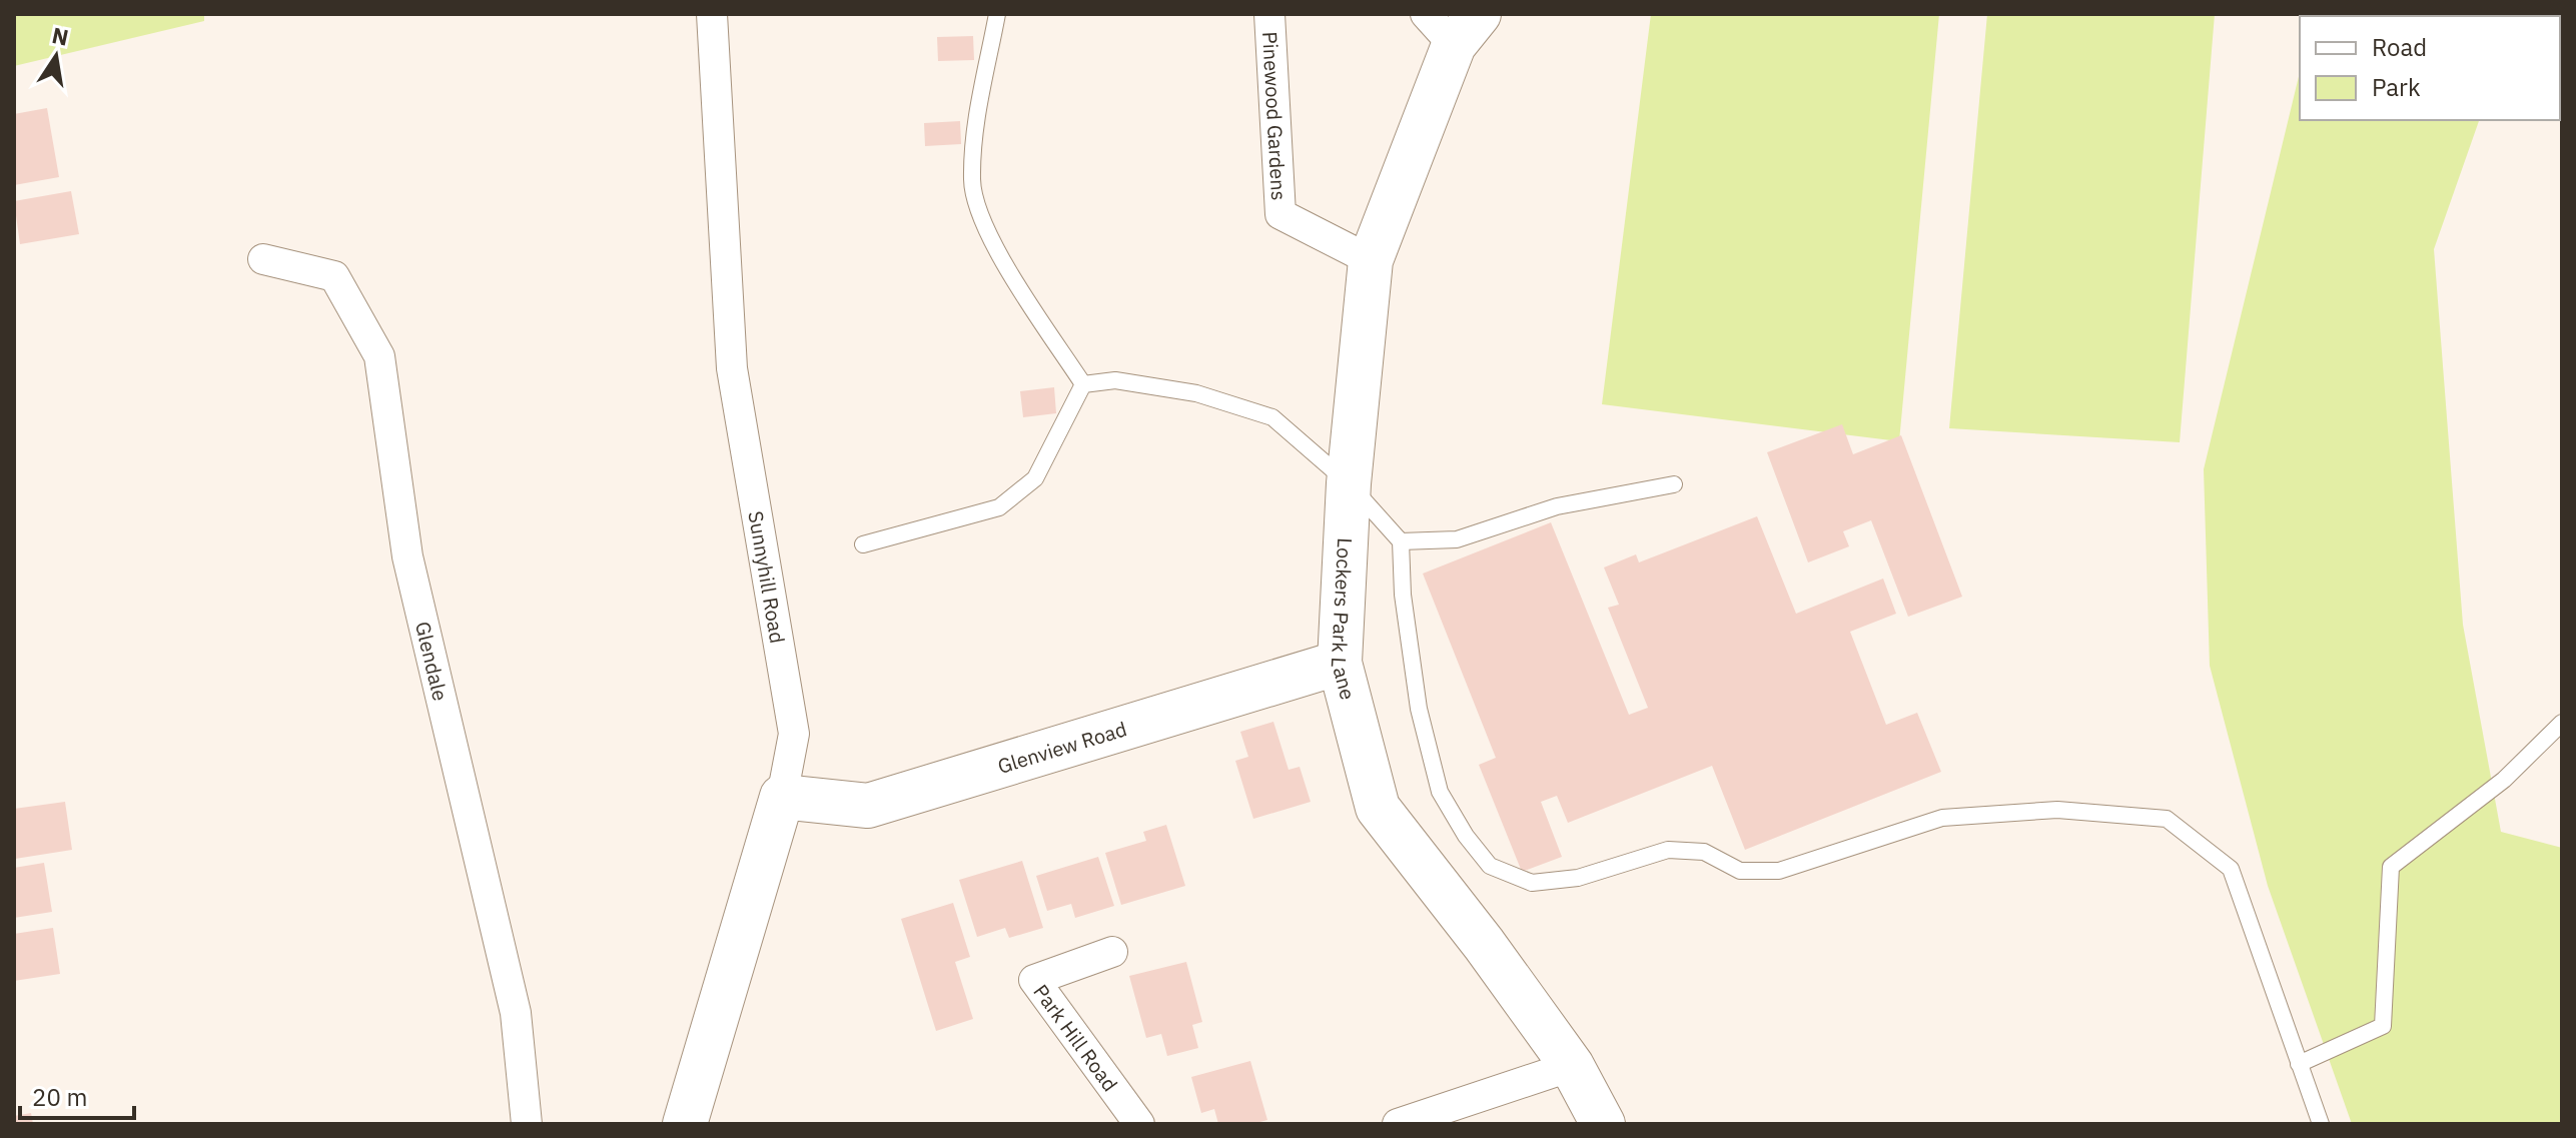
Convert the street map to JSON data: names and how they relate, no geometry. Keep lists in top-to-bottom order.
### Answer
{
  "streets": {
    "street": [
      "Pinewood Gardens",
      "Sunnyhill Road",
      "Lockers Park Lane",
      "Glendale",
      "Glenview Road",
      "Park Hill Road"
    ]
  },
  "crossings": [
    ["Pinewood Gardens", "Lockers Park Lane"],
    ["Sunnyhill Road", "Glenview Road"],
    ["Lockers Park Lane", "Glenview Road"]
  ],
  "legend": ["Road", "Park"],
  "scale_bar": "20 m",
  "north": "top"
}
